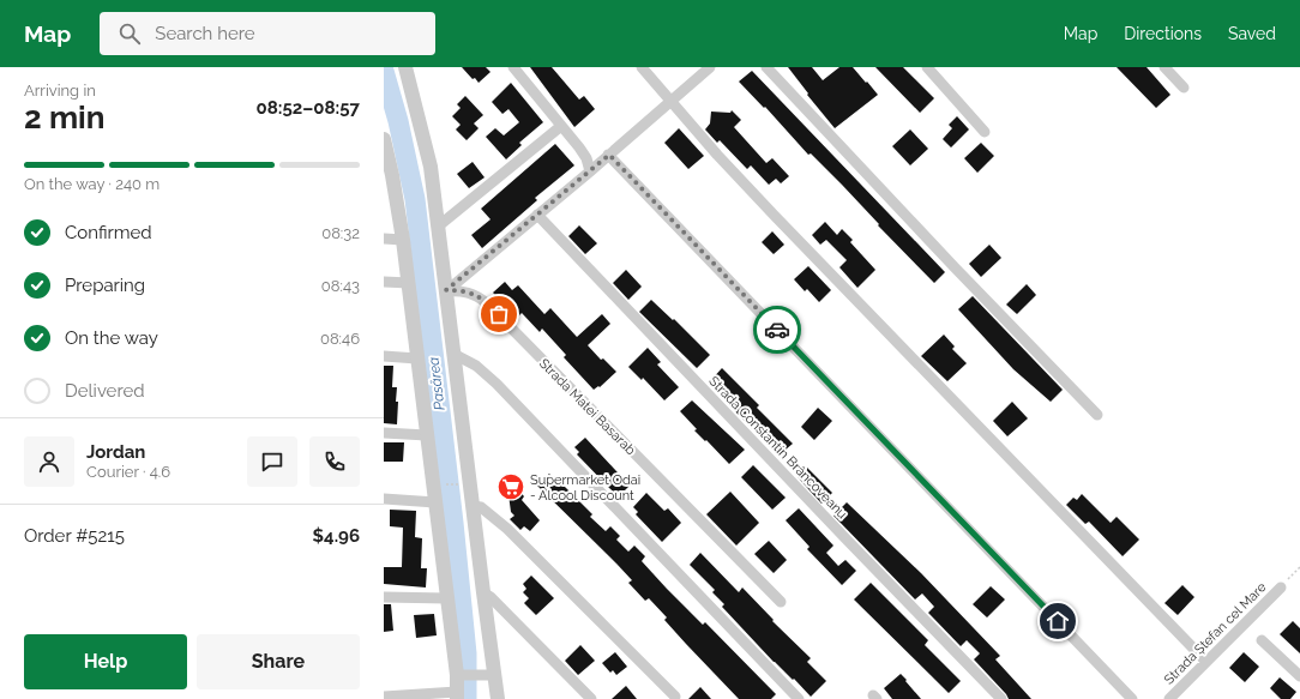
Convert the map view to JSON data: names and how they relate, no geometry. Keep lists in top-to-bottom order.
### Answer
{
  "streets": {
    "street": ["Strada Matei Basarab", "Strada Constantin Brâncoveanu", "Strada Ștefan cel Mare"]
  },
  "water": ["Pasărea"],
  "places": {
    "supermarket": ["Supermarket Odai - Alcool Discount"]
  },
  "page": {
    "header": "Map",
    "search": "Search here",
    "nav": ["Map", "Directions", "Saved"],
    "heading": ["2 min", "Arriving in", "08:52–08:57"],
    "panel": [
      "Jordan",
      "Courier · 4.6",
      "Order #5215",
      "$4.96"
    ],
    "bar": "On the way · 240 m",
    "list": [
      ["Confirmed", "08:32"],
      ["Preparing", "08:43"],
      ["On the way", "08:46"],
      "Delivered"
    ],
    "buttons": ["Help", "Share"]
  }
}
